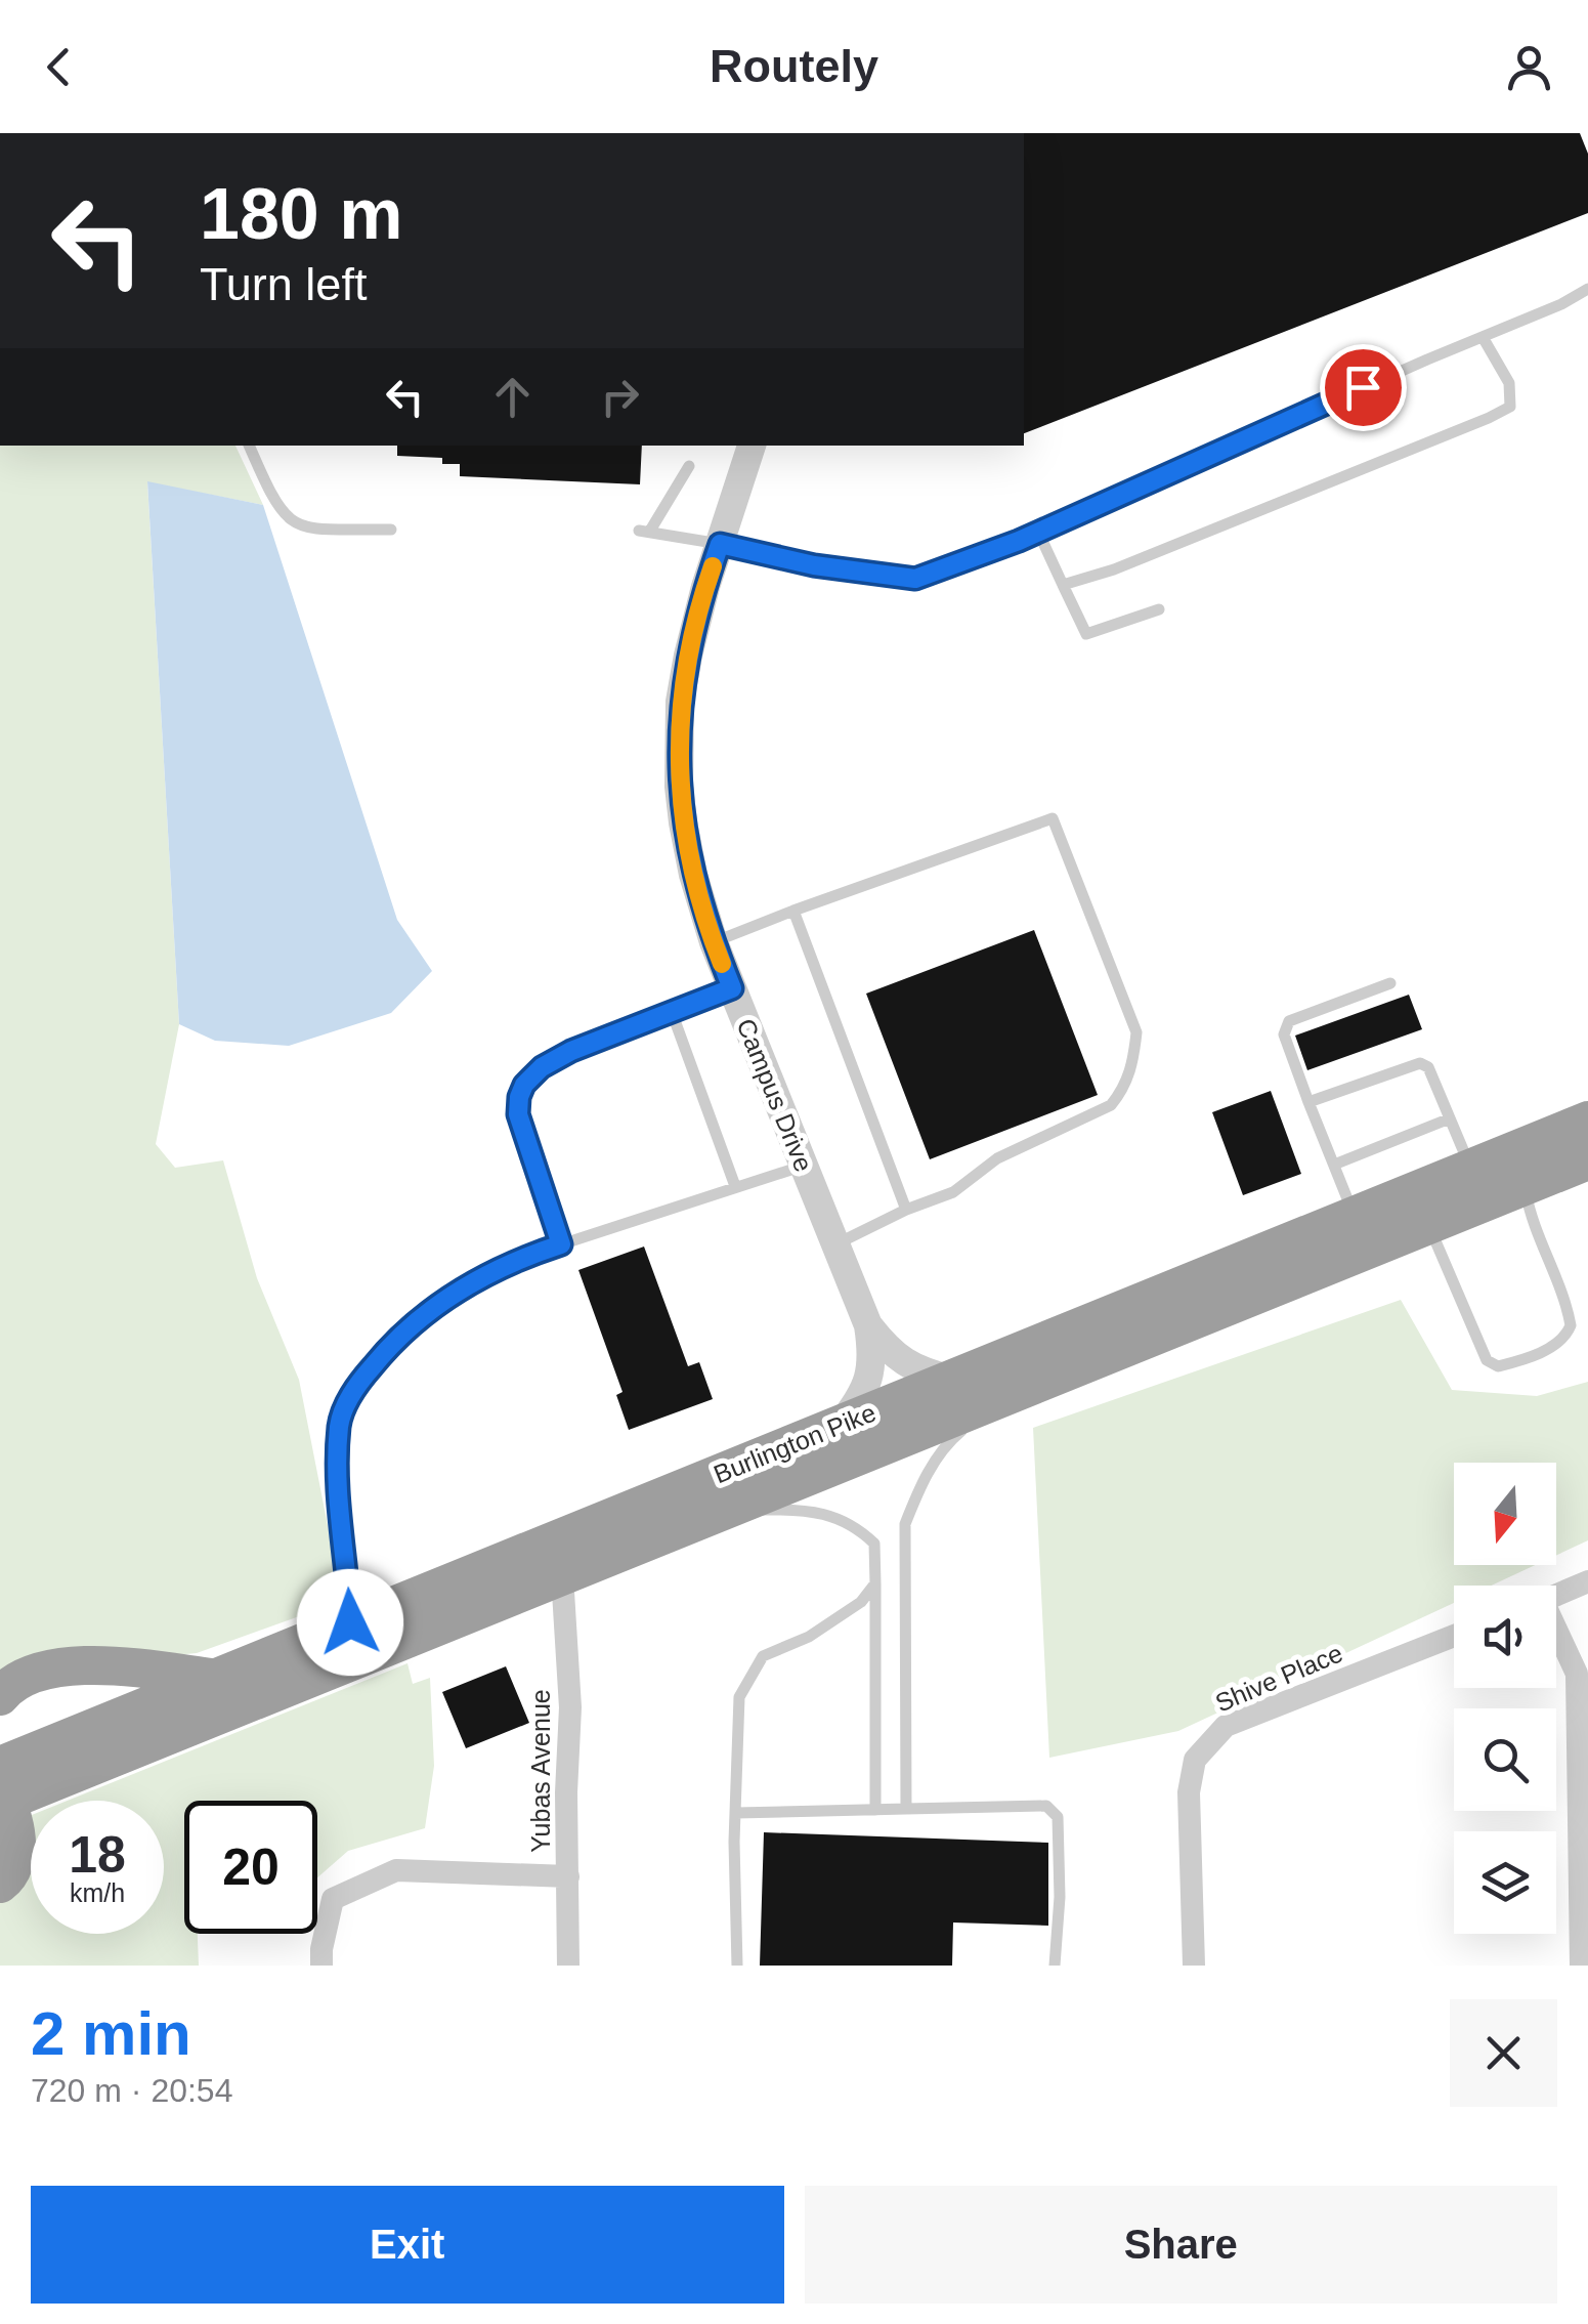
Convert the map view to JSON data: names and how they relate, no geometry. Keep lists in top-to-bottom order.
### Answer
{
  "streets": {
    "highway": ["Burlington Pike"],
    "street": ["Campus Drive", "Shive Place", "Yubas Avenue"]
  },
  "crossings": [
    ["Campus Drive", "Burlington Pike"],
    ["Burlington Pike", "Yubas Avenue"]
  ],
  "north": "bottom",
  "page": {
    "header": "Routely",
    "turn": ["180 m", "Turn left"],
    "speed": "18 km/h",
    "limit": "20",
    "heading": ["2 min", "720 m · 20:54"],
    "buttons": ["Exit", "Share"]
  }
}
